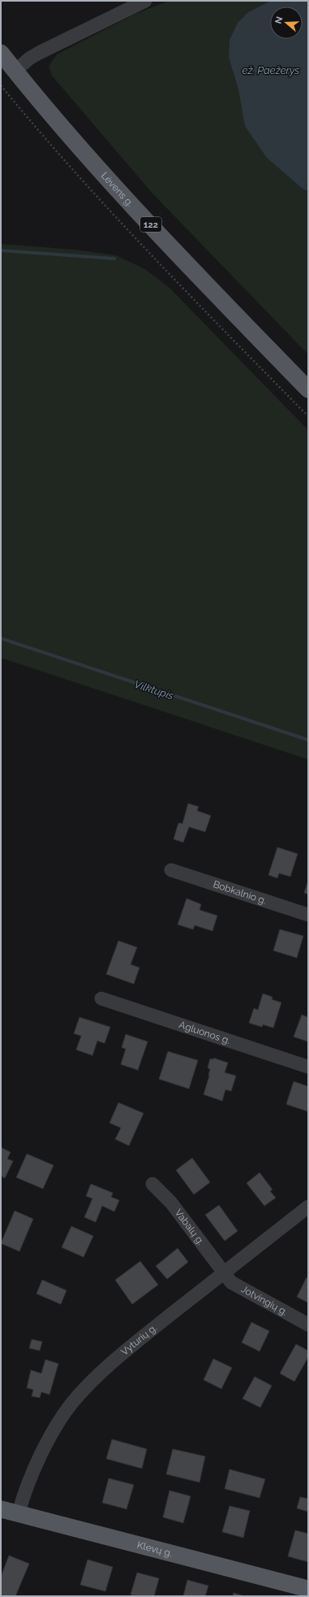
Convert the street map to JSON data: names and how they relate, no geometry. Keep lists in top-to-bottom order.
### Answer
{
  "streets": {
    "main road": ["Lėvens g.", "122", "Klevų g."],
    "street": [
      "Bobkalnio g.",
      "Agluonos g.",
      "Vabalų g.",
      "Jotvingių g.",
      "Vyturių g."
    ]
  },
  "crossings": [
    ["Vabalų g.", "Jotvingių g."],
    ["Vabalų g.", "Vyturių g."],
    ["Jotvingių g.", "Vyturių g."],
    ["Vyturių g.", "Klevų g."]
  ],
  "water": ["ež. Paežerys", "Vilktupis"],
  "north": "left"
}
